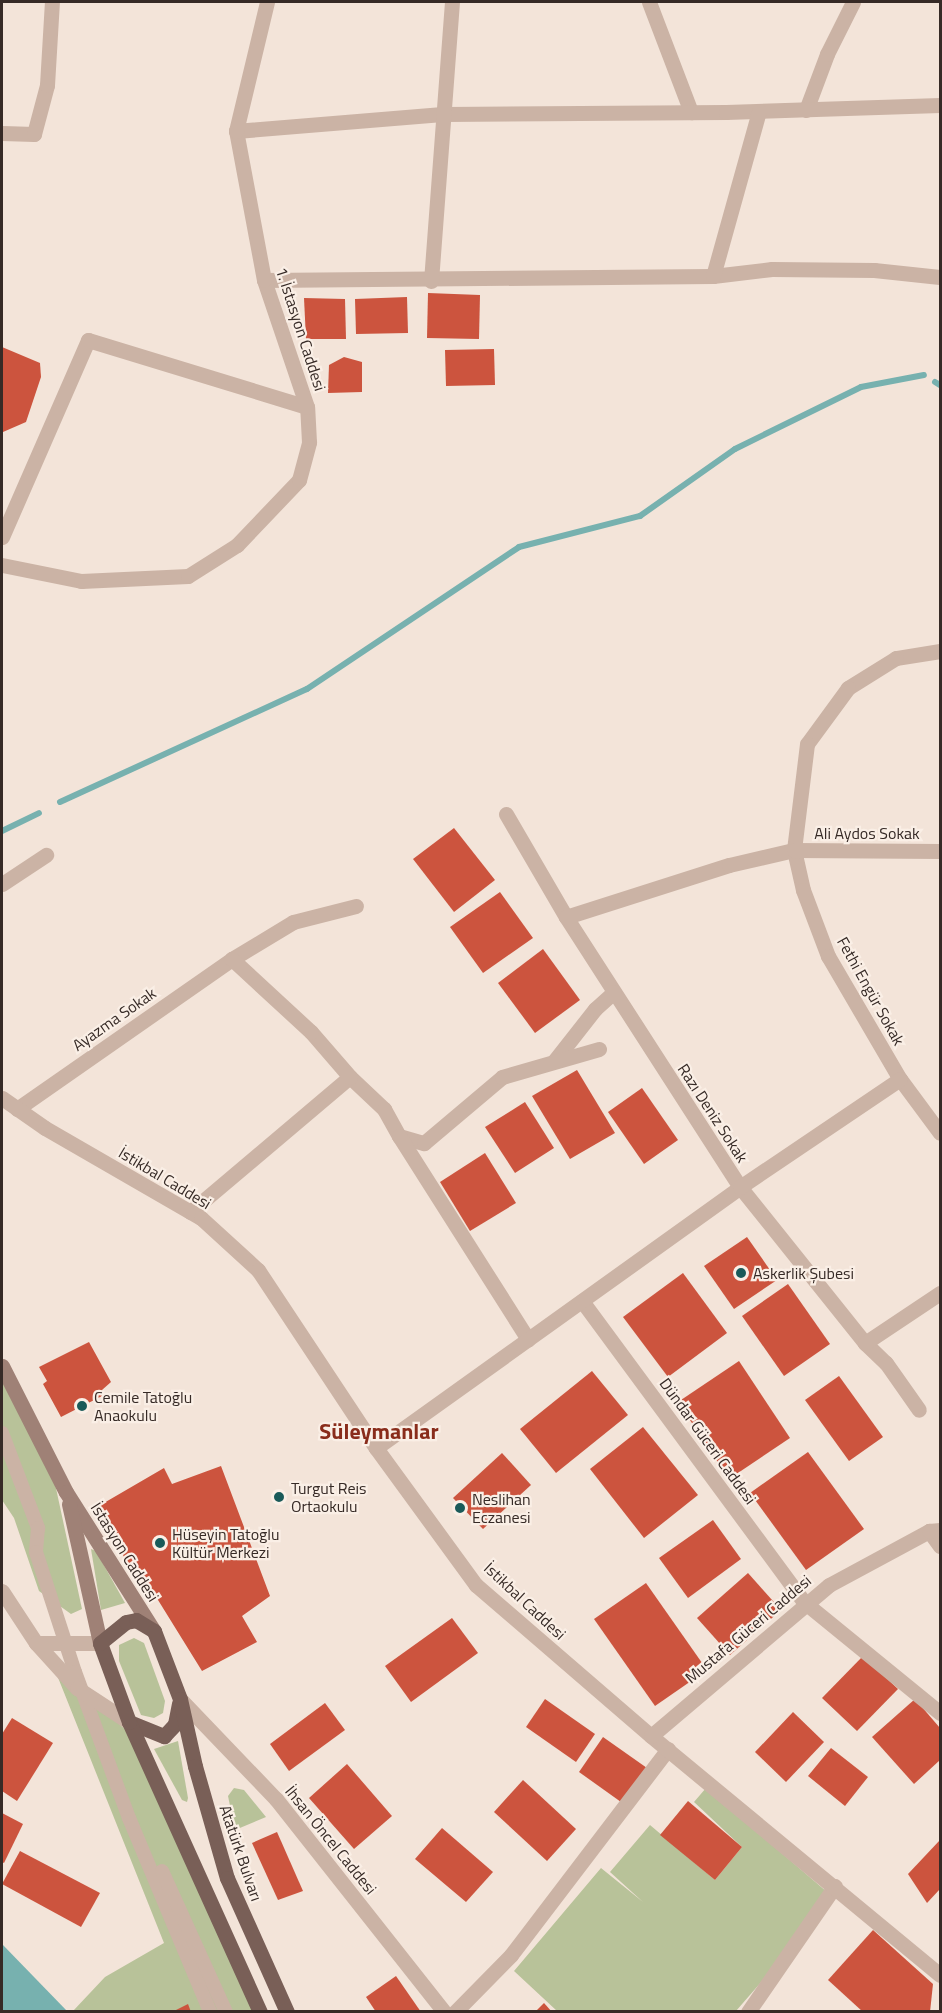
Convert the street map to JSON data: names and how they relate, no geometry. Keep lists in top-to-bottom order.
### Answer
{
  "streets": {
    "main road": ["İstasyon Caddesi", "Atatürk Bulvarı"],
    "street": [
      "1. İstasyon Caddesi",
      "Ali Aydos Sokak",
      "Fethi Engür Sokak",
      "Ayazma Sokak",
      "Razı Deniz Sokak",
      "İstikbal Caddesi",
      "Dündar Güceri Caddesi",
      "Mustafa Güceri Caddesi",
      "İhsan Öncel Caddesi"
    ]
  },
  "crossings": [
    ["Ali Aydos Sokak", "Fethi Engür Sokak"],
    ["Ali Aydos Sokak", "Razı Deniz Sokak"],
    ["Ayazma Sokak", "İstikbal Caddesi"],
    ["İstikbal Caddesi", "Mustafa Güceri Caddesi"],
    ["Dündar Güceri Caddesi", "Mustafa Güceri Caddesi"],
    ["İstasyon Caddesi", "Atatürk Bulvarı"],
    ["İhsan Öncel Caddesi", "Atatürk Bulvarı"]
  ],
  "districts": ["Süleymanlar"],
  "places": [
    "Askerlik Şubesi",
    "Cemile Tatoğlu Anaokulu",
    "Turgut Reis Ortaokulu",
    "Neslihan Eczanesi",
    "Hüseyin Tatoğlu Kültür Merkezi"
  ]
}
